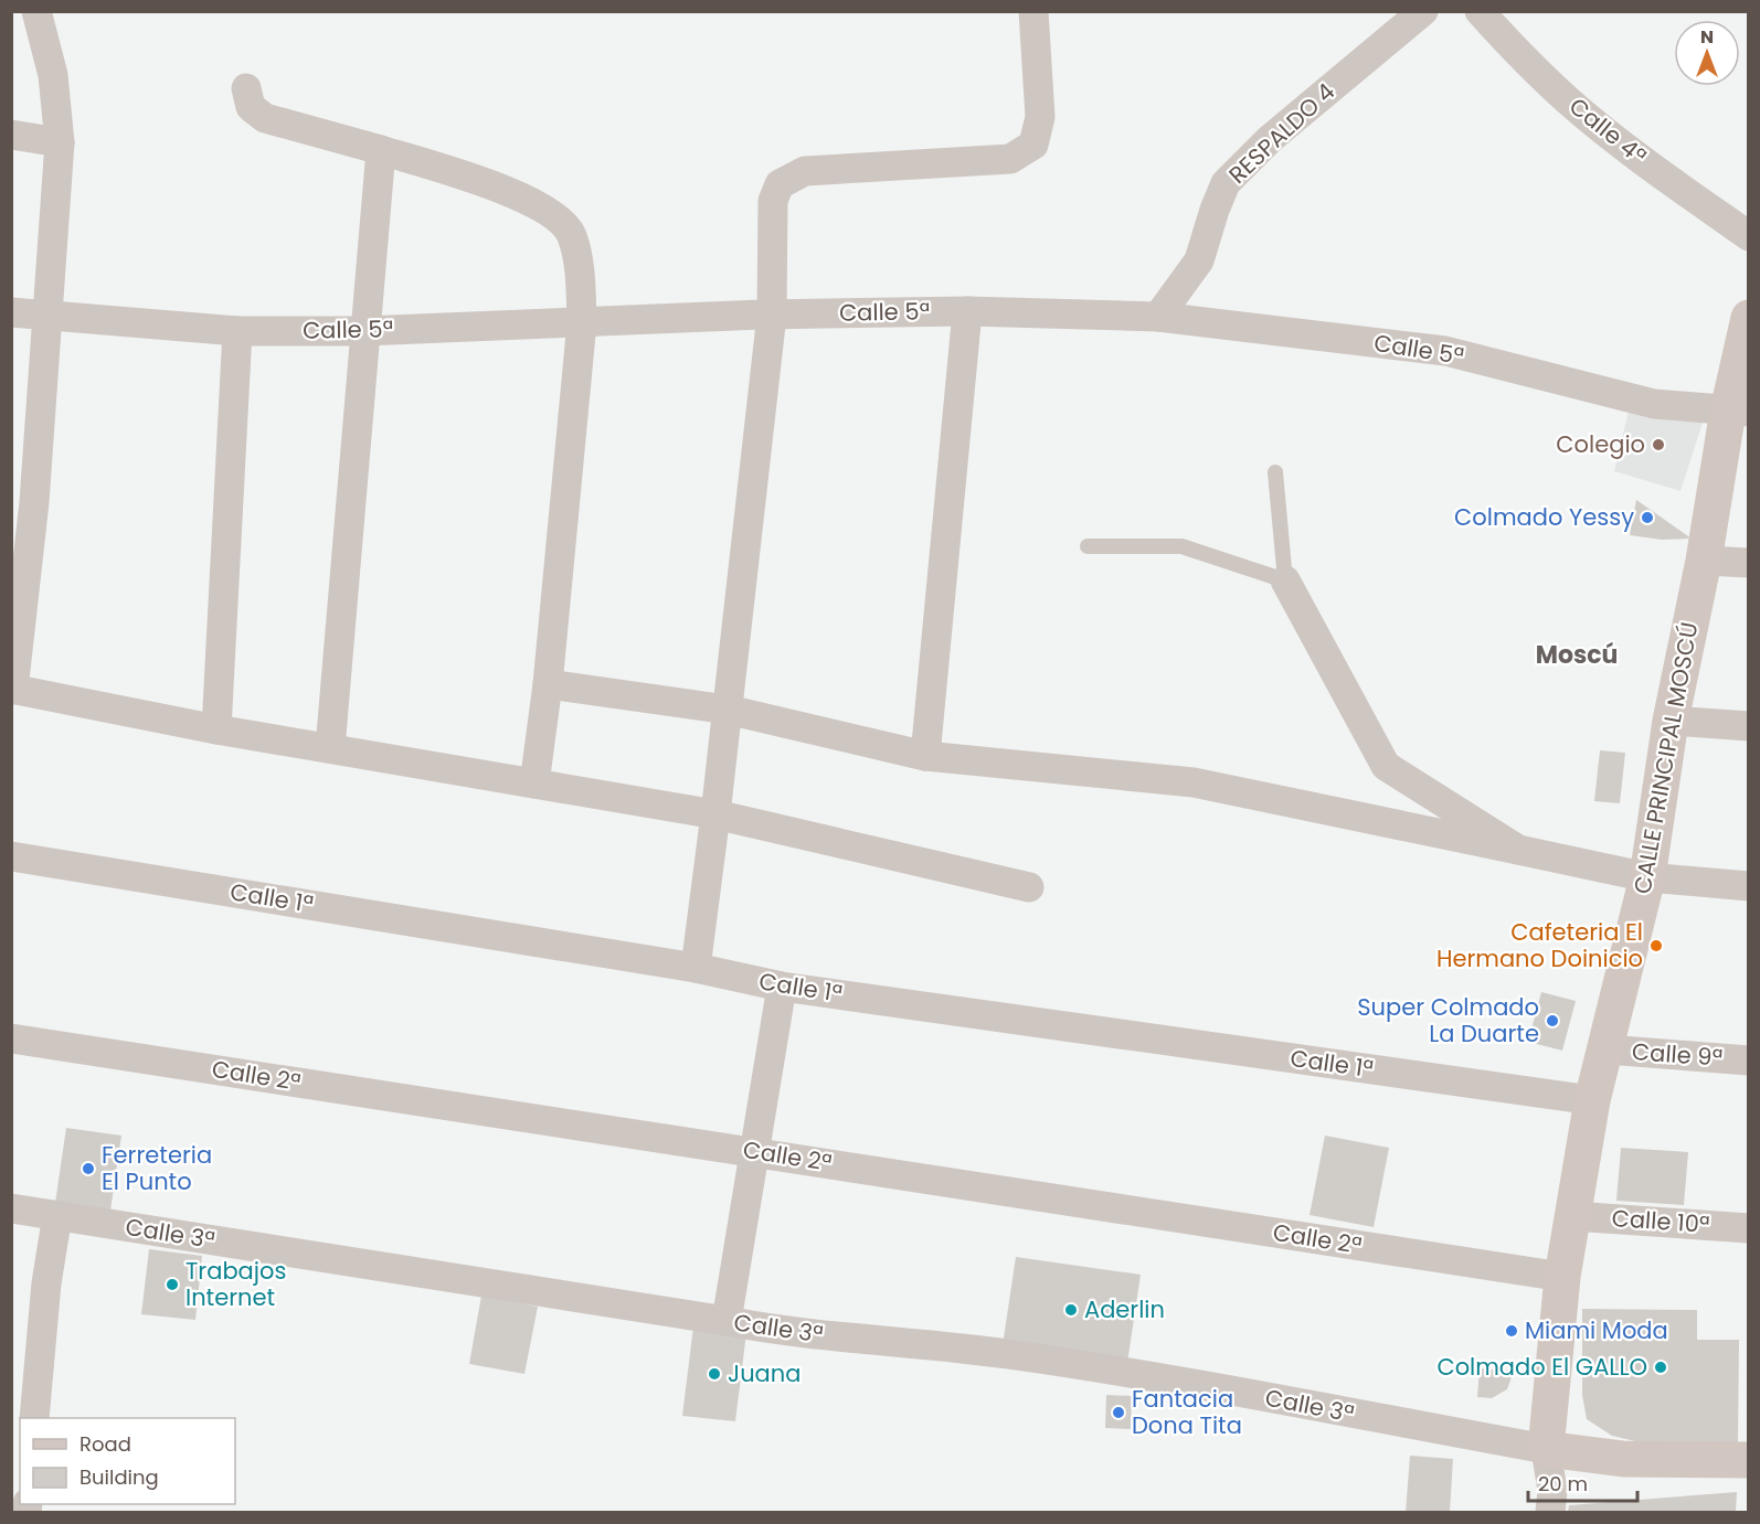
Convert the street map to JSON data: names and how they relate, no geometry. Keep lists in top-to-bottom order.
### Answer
{
  "streets": {
    "street": [
      "Calle 4ª",
      "RESPALDO 4",
      "Calle 5ª",
      "CALLE PRINCIPAL MOSCÚ",
      "Calle 1ª",
      "Calle 9ª",
      "Calle 2ª",
      "Calle 10ª",
      "Calle 3ª"
    ]
  },
  "crossings": [
    ["RESPALDO 4", "Calle 5ª"],
    ["Calle 5ª", "CALLE PRINCIPAL MOSCÚ"],
    ["CALLE PRINCIPAL MOSCÚ", "Calle 1ª"],
    ["CALLE PRINCIPAL MOSCÚ", "Calle 9ª"],
    ["CALLE PRINCIPAL MOSCÚ", "Calle 2ª"],
    ["CALLE PRINCIPAL MOSCÚ", "Calle 10ª"],
    ["CALLE PRINCIPAL MOSCÚ", "Calle 3ª"]
  ],
  "districts": ["Moscú"],
  "places": [
    "Colegio",
    "Colmado Yessy",
    "Cafeteria El Hermano Doinicio",
    "Super Colmado La Duarte",
    "Ferreteria El Punto",
    "Trabajos Internet",
    "Aderlin",
    "Miami Moda",
    "Colmado El GALLO",
    "Juana",
    "Fantacia Dona Tita"
  ],
  "legend": ["Road", "Building"],
  "scale_bar": "20 m",
  "north": "top"
}
